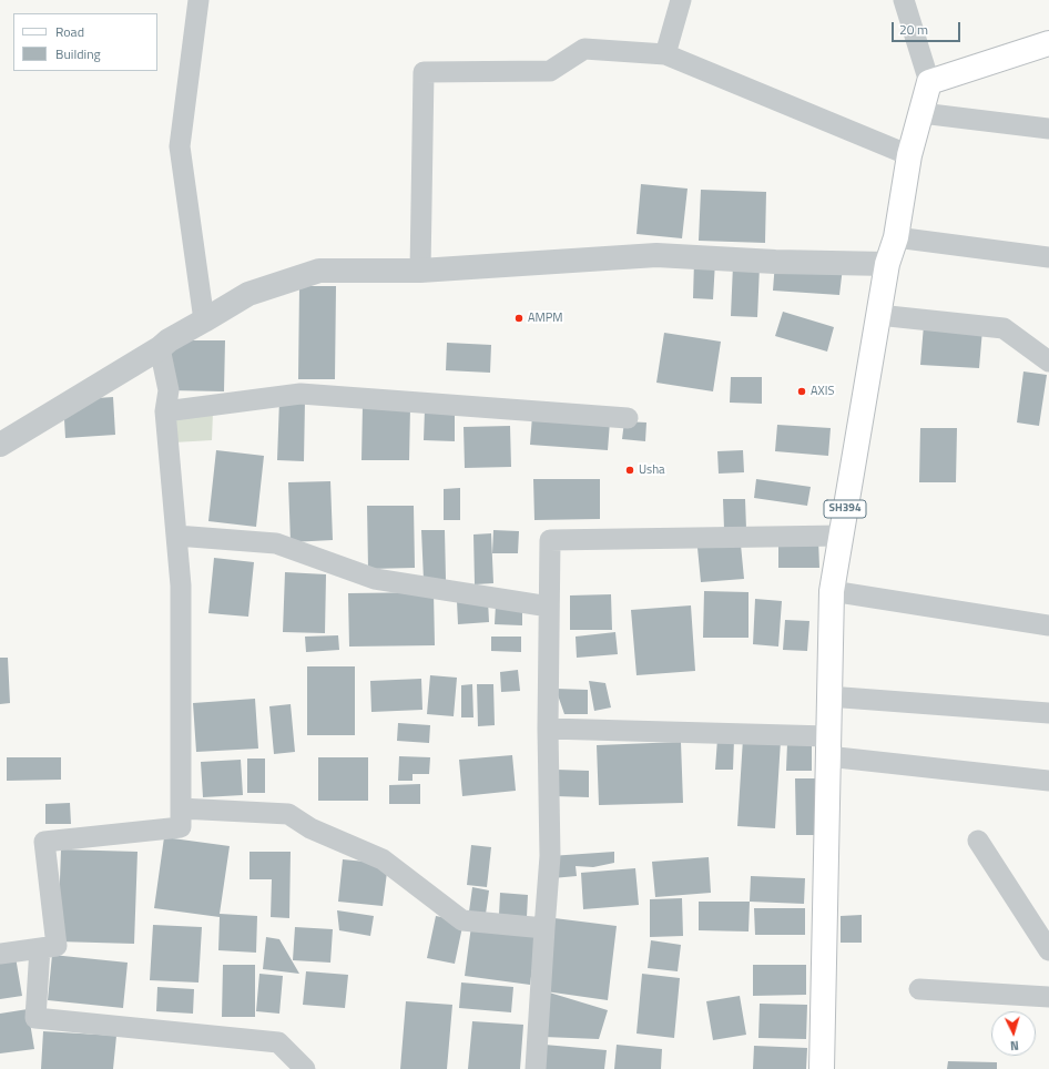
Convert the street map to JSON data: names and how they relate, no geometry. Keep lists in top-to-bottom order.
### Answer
{
  "streets": {
    "main road": ["SH394"]
  },
  "places": ["AMPM", "AXIS", "Usha"],
  "legend": ["Road", "Building"],
  "scale_bar": "20 m",
  "north": "bottom"
}
